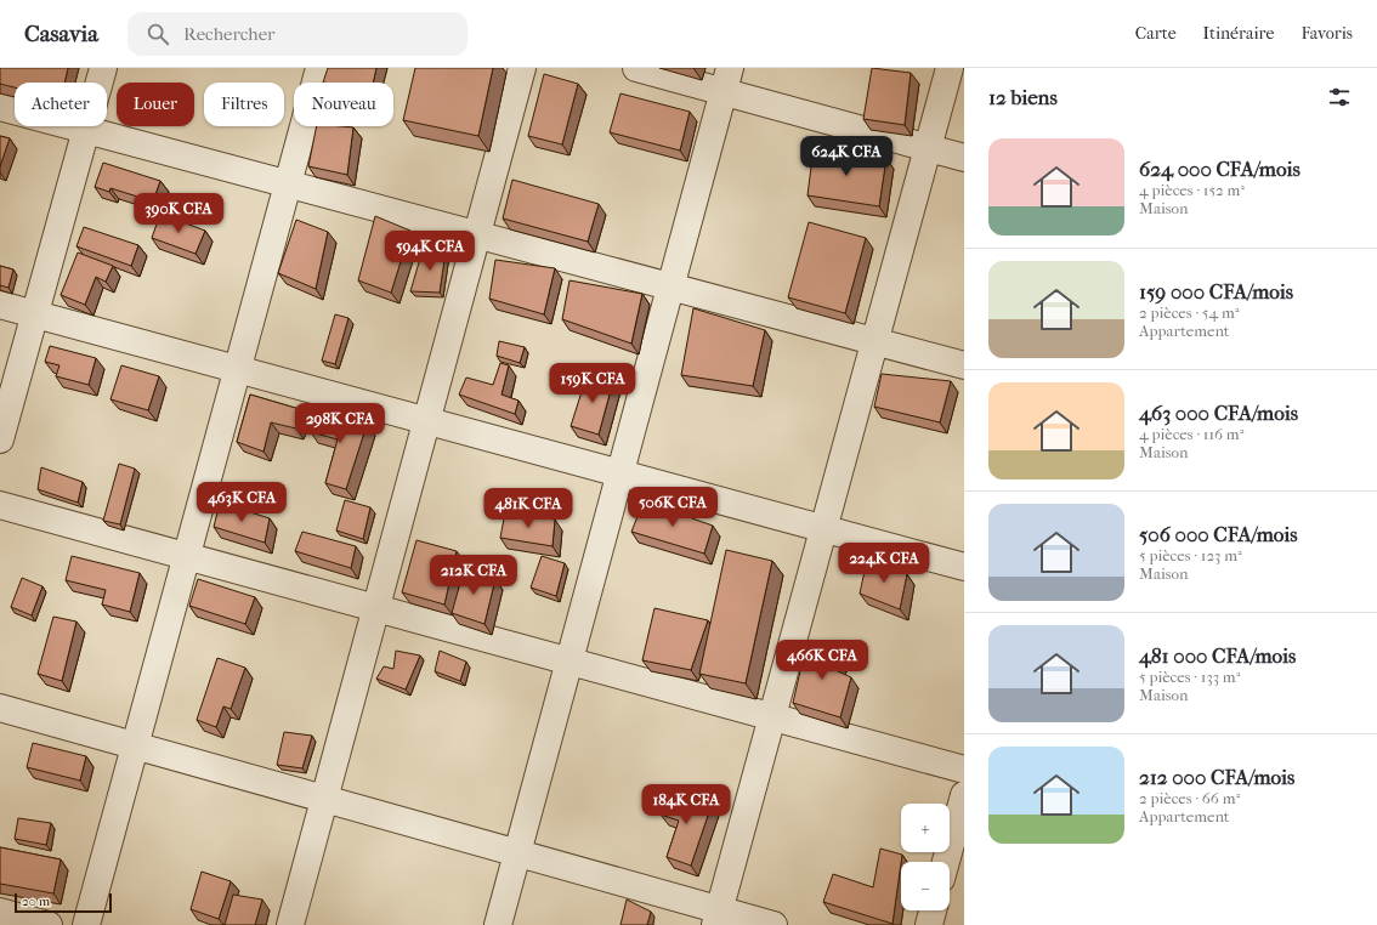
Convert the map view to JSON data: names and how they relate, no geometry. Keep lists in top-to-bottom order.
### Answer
{
  "scale_bar": "20 m",
  "page": {
    "header": "Casavia",
    "search": "Rechercher",
    "nav": ["Carte", "Itinéraire", "Favoris"],
    "heading": "12 biens",
    "chip": [
      "Acheter",
      "Louer",
      "Filtres",
      "Nouveau"
    ],
    "list": [
      {
        "name": "624 000 CFA/mois",
        "note": "4 pièces · 152 m² · Maison"
      },
      {
        "name": "159 000 CFA/mois",
        "note": "2 pièces · 54 m² · Appartement"
      },
      {
        "name": "463 000 CFA/mois",
        "note": "4 pièces · 116 m² · Maison"
      },
      {
        "name": "506 000 CFA/mois",
        "note": "5 pièces · 123 m² · Maison"
      },
      {
        "name": "481 000 CFA/mois",
        "note": "5 pièces · 133 m² · Maison"
      },
      {
        "name": "212 000 CFA/mois",
        "note": "2 pièces · 66 m² · Appartement"
      }
    ],
    "price": [
      "624K CFA",
      "390K CFA",
      "594K CFA",
      "159K CFA",
      "298K CFA",
      "463K CFA",
      "506K CFA",
      "481K CFA",
      "224K CFA",
      "212K CFA",
      "466K CFA",
      "184K CFA"
    ],
    "map_buttons": ["+", "−"],
    "scale": "20 m"
  }
}
